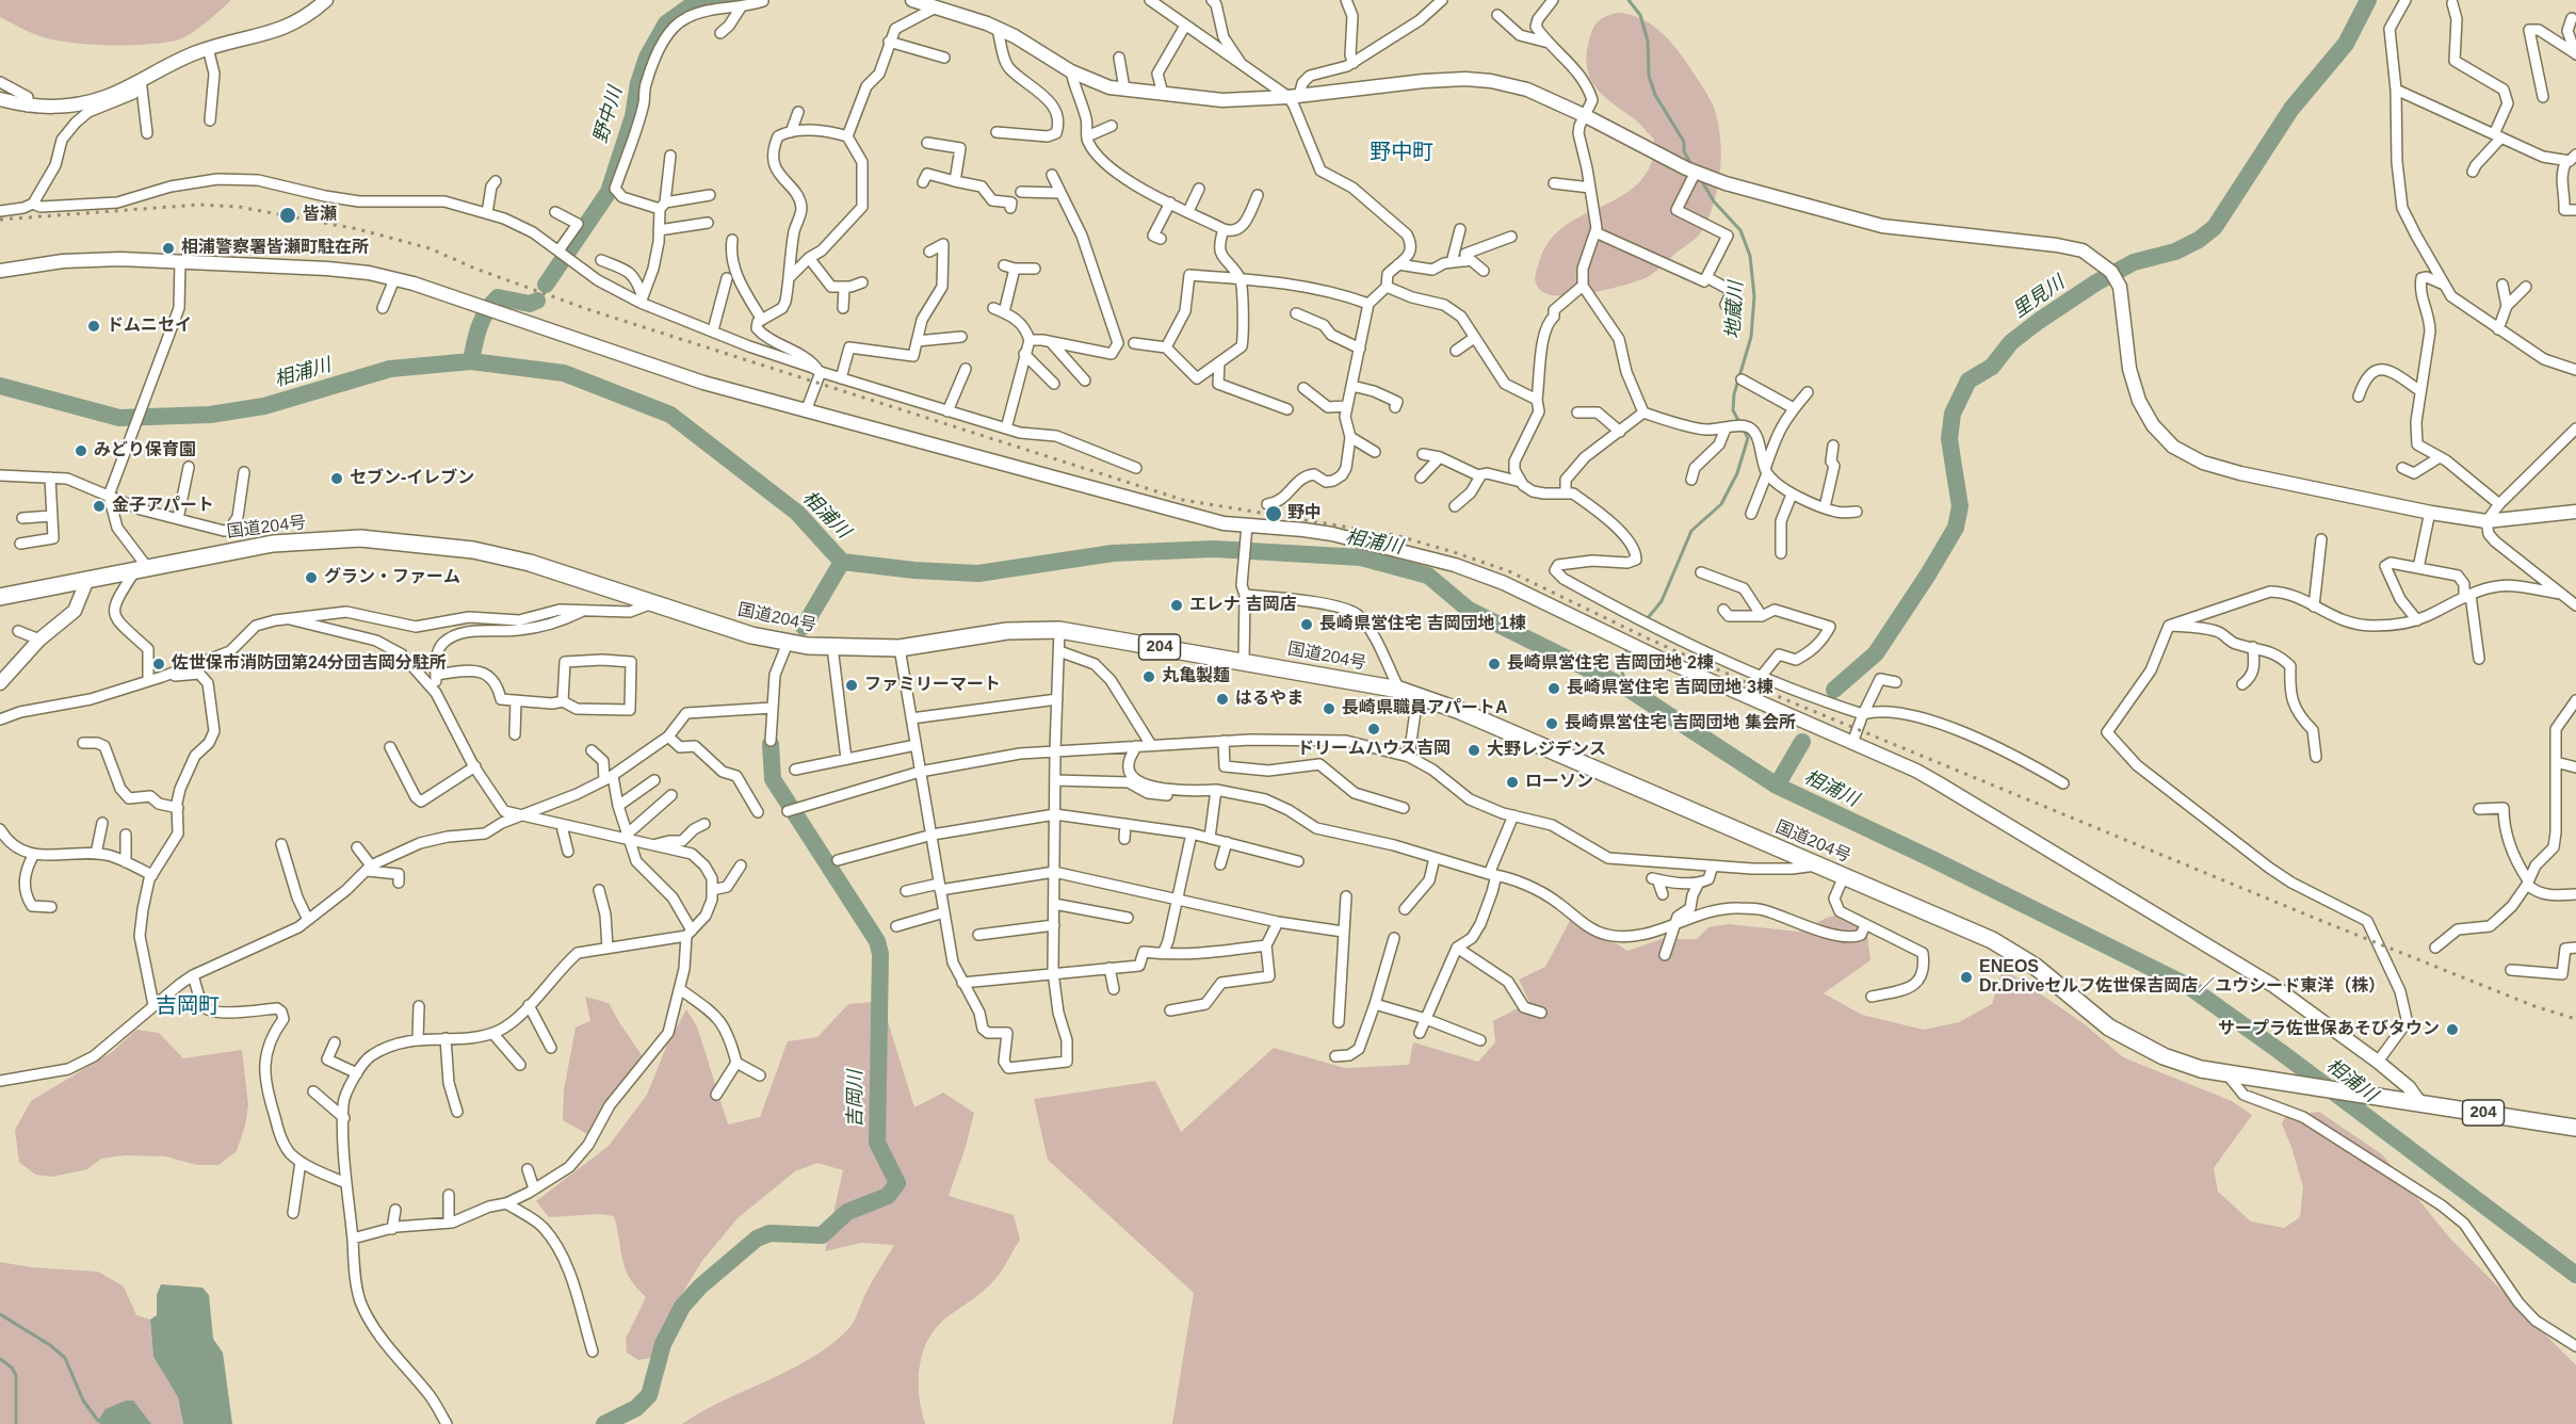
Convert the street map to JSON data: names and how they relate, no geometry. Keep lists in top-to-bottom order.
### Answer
{
  "streets": {
    "highway": ["国道204号", "204"]
  },
  "districts": ["野中町", "吉岡町"],
  "water": [
    "野中川",
    "里見川",
    "地蔵川",
    "相浦川",
    "吉岡川"
  ],
  "places": [
    "皆瀬",
    "相浦警察署皆瀬町駐在所",
    "ドムニセイ",
    "みどり保育園",
    "セブン-イレブン",
    "金子アパート",
    "野中",
    "グラン・ファーム",
    "エレナ 吉岡店",
    "長崎県営住宅 吉岡団地 1棟",
    "佐世保市消防団第24分団吉岡分駐所",
    "長崎県営住宅 吉岡団地 2棟",
    "丸亀製麺",
    "ファミリーマート",
    "長崎県営住宅 吉岡団地 3棟",
    "はるやま",
    "長崎県職員アパートA",
    "長崎県営住宅 吉岡団地 集会所",
    "ドリームハウス吉岡",
    "大野レジデンス",
    "ローソン",
    "ENEOS Dr.Driveセルフ佐世保吉岡店／ユウシード東洋（株）",
    "サープラ佐世保あそびタウン"
  ]
}
